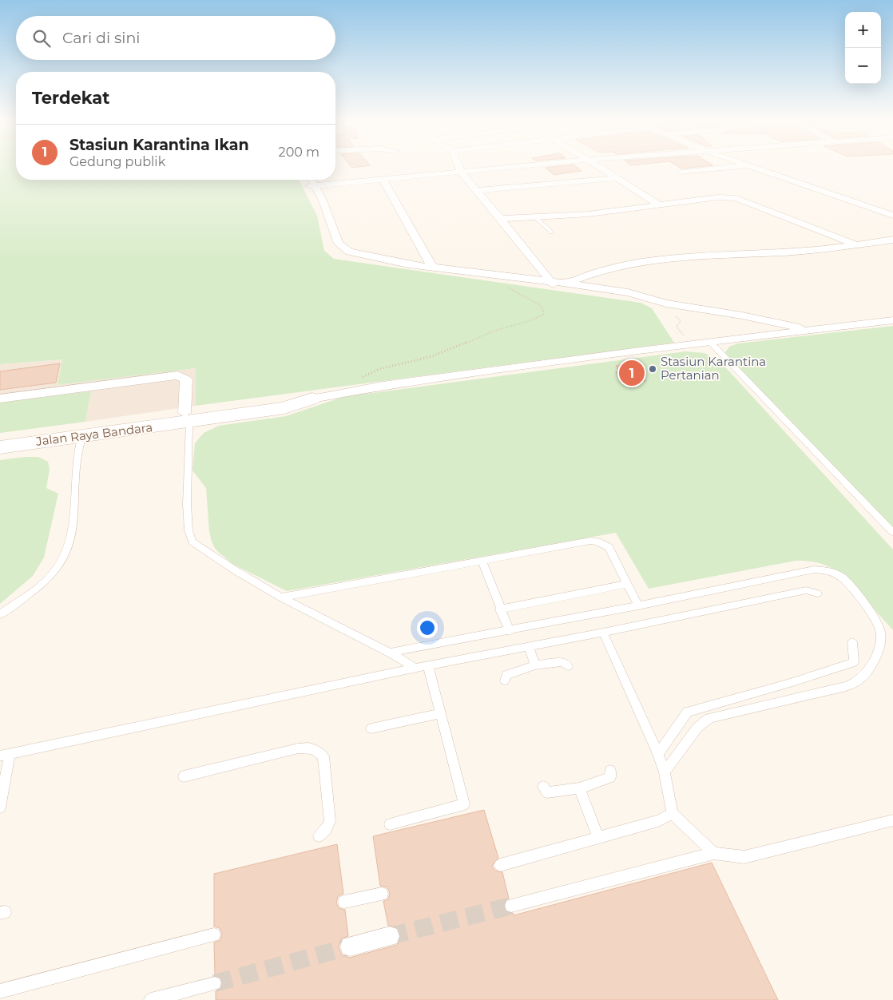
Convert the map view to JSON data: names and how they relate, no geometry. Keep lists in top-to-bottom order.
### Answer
{
  "streets": {
    "main road": ["Jalan Raya Bandara"]
  },
  "places": ["Stasiun Karantina Pertanian"],
  "page": {
    "map_buttons": ["+", "−"],
    "search": "Cari di sini",
    "heading": "Terdekat",
    "list": [
      {
        "mark": "1",
        "name": "Stasiun Karantina Ikan",
        "note": "Gedung publik",
        "value": "200 m"
      }
    ],
    "pins": "1"
  }
}
